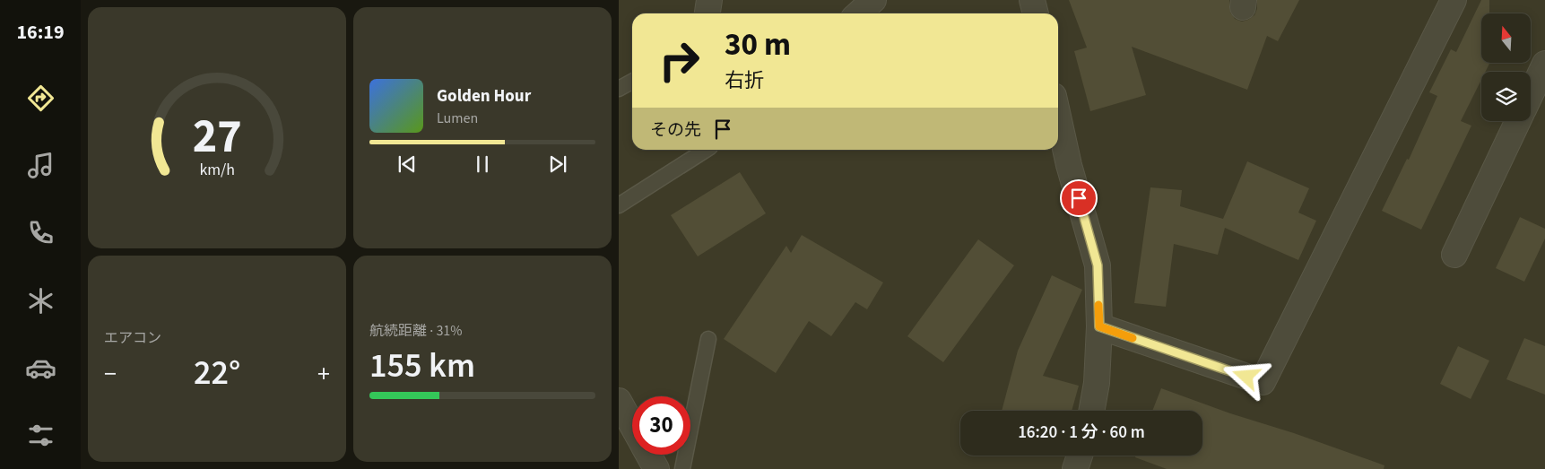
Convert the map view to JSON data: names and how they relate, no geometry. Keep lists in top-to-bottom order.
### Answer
{
  "north": "top",
  "page": {
    "tabs": "16:19",
    "turn": ["30 m", "右折"],
    "song": ["Golden Hour", "Lumen"],
    "then": "その先",
    "tile": [
      "エアコン",
      ["航続距離 · 31%", "155 km"]
    ],
    "heat": ["−", "22°", "+"],
    "limit": "30",
    "trip": "16:20 · 1 分 · 60 m",
    "gauge": ["27", "km/h"]
  }
}
